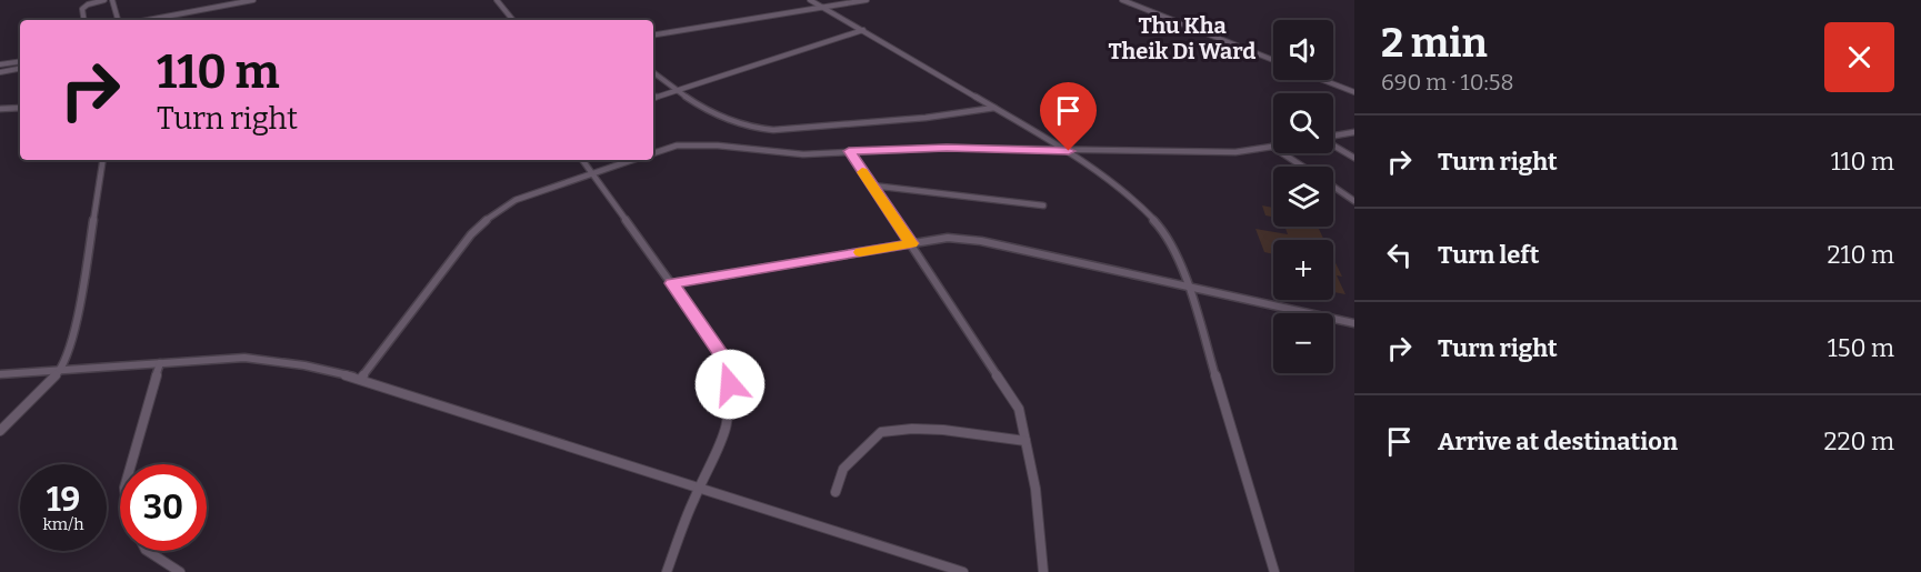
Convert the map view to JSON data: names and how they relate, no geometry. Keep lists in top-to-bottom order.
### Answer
{
  "districts": ["Thu Kha Theik Di Ward"],
  "page": {
    "heading": ["2 min", "690 m · 10:58"],
    "map_buttons": ["+", "−"],
    "turn": ["110 m", "Turn right"],
    "list": [
      {
        "name": "Turn right",
        "value": "110 m"
      },
      {
        "name": "Turn left",
        "value": "210 m"
      },
      {
        "name": "Turn right",
        "value": "150 m"
      },
      {
        "name": "Arrive at destination",
        "value": "220 m"
      }
    ],
    "speed": "19 km/h",
    "limit": "30"
  }
}
